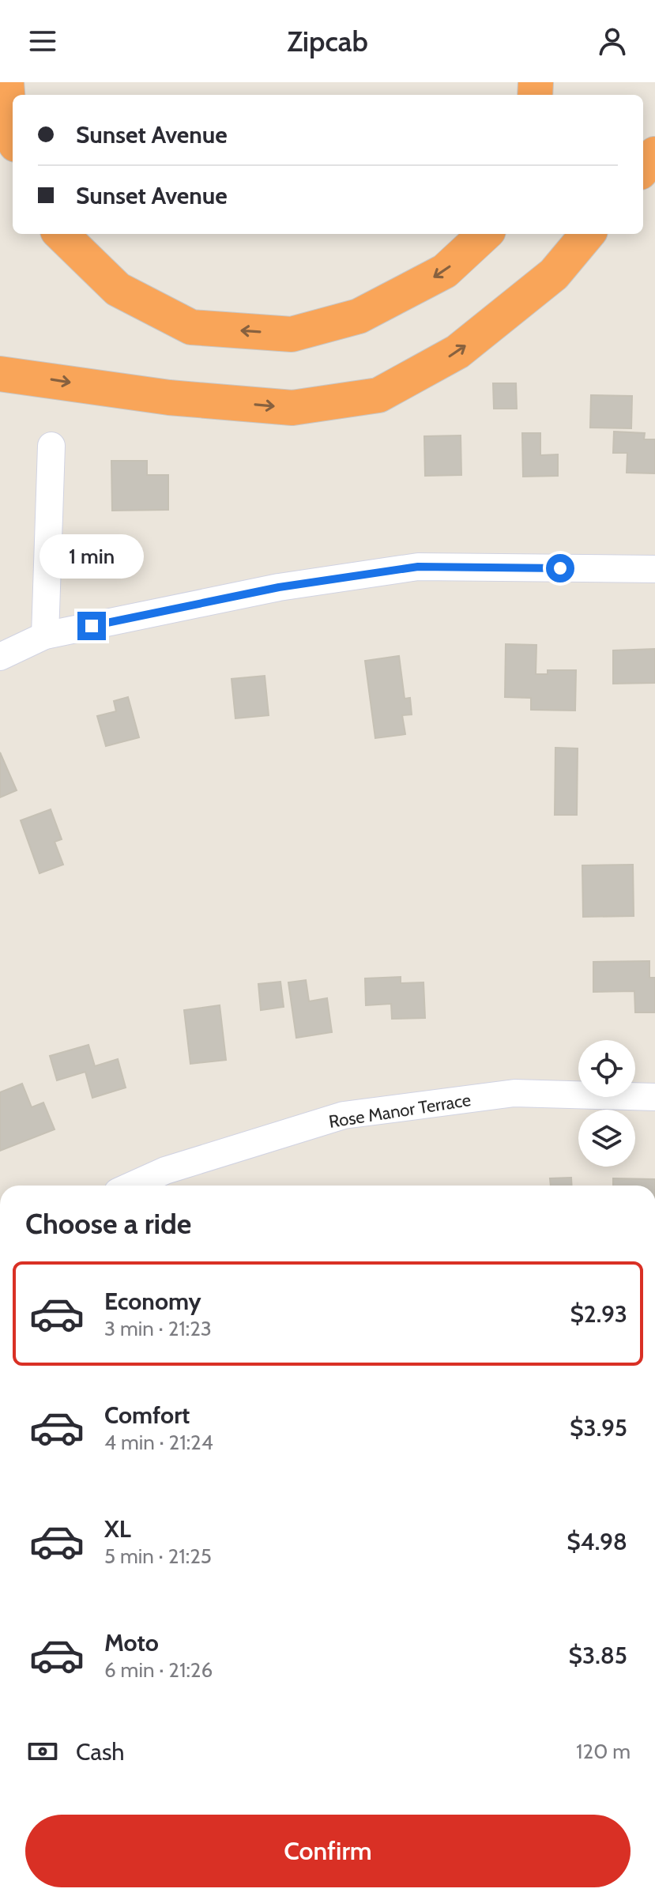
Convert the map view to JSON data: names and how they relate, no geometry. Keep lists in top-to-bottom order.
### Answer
{
  "streets": {
    "street": ["Rose Manor Terrace"]
  },
  "page": {
    "header": "Zipcab",
    "banner": ["Sunset Avenue", "Sunset Avenue"],
    "bubble": "1 min",
    "heading": "Choose a ride",
    "list": [
      {
        "name": "Economy",
        "note": "3 min · 21:23",
        "value": "$2.93"
      },
      {
        "name": "Comfort",
        "note": "4 min · 21:24",
        "value": "$3.95"
      },
      {
        "name": "XL",
        "note": "5 min · 21:25",
        "value": "$4.98"
      },
      {
        "name": "Moto",
        "note": "6 min · 21:26",
        "value": "$3.85"
      }
    ],
    "pay": ["Cash", "120 m"],
    "buttons": "Confirm"
  }
}
